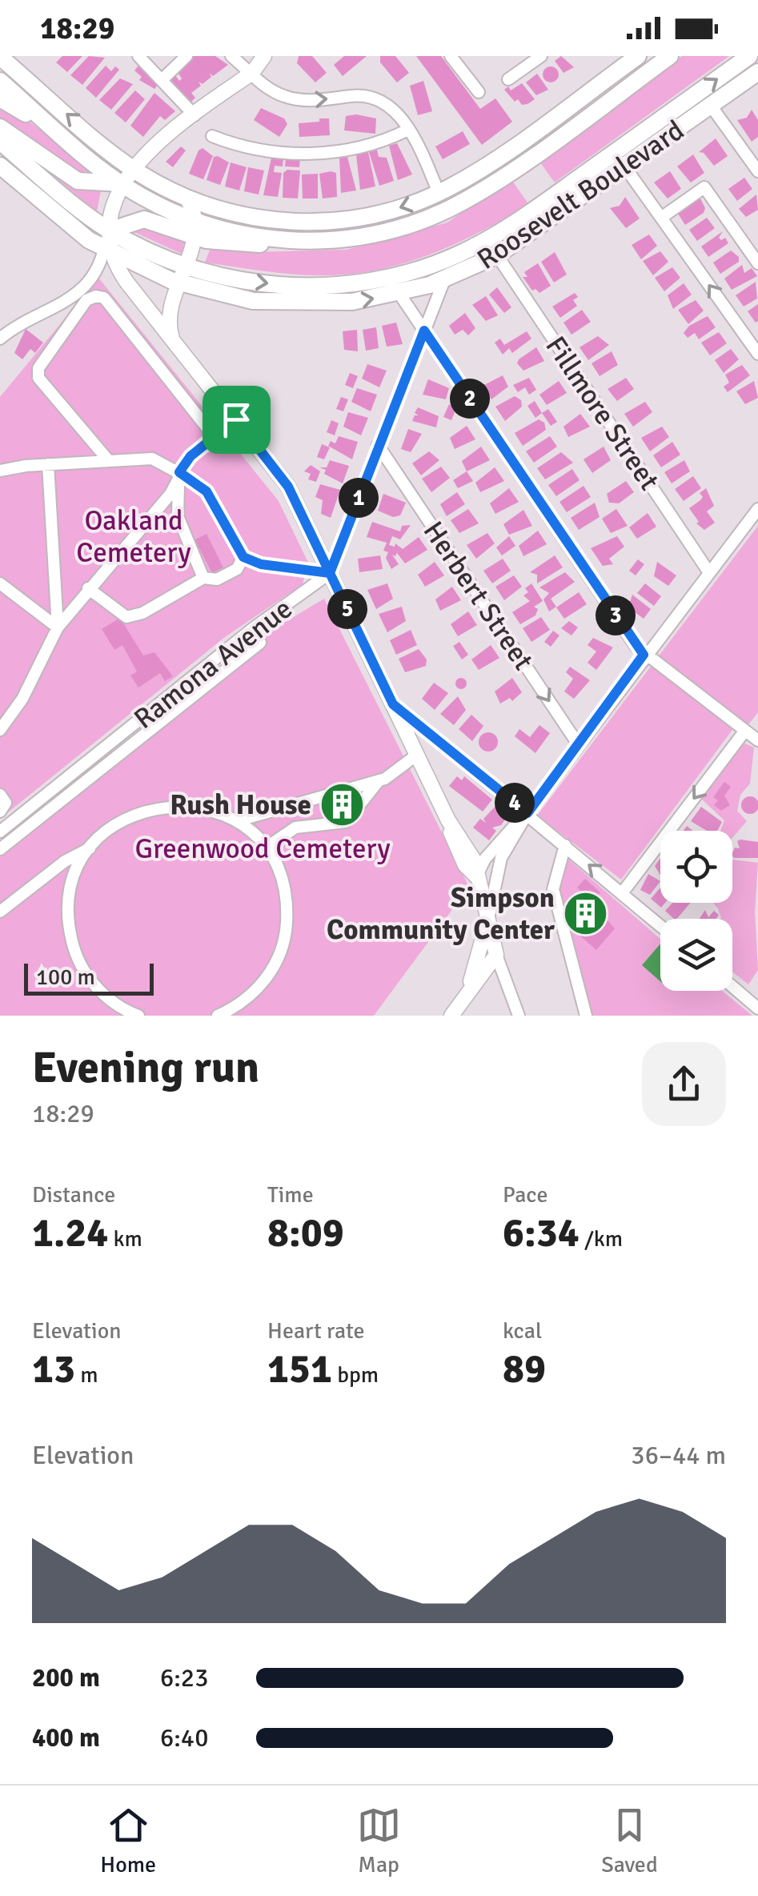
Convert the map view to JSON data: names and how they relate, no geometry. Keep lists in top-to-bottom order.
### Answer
{
  "streets": {
    "highway": ["Roosevelt Boulevard"],
    "street": ["Fillmore Street", "Herbert Street", "Ramona Avenue"]
  },
  "crossings": [
    ["Roosevelt Boulevard", "Fillmore Street"]
  ],
  "one_way": ["Herbert Street"],
  "parks": ["Oakland Cemetery", "Greenwood Cemetery"],
  "places": {
    "building": ["Rush House", "Simpson Community Center"]
  },
  "scale_bar": "100 m",
  "page": {
    "status": "18:29",
    "pins": [
      "2",
      "1",
      "5",
      "3",
      "4"
    ],
    "scale": "100 m",
    "heading": ["Evening run", "18:29"],
    "stats": [
      ["Distance", "1.24 km"],
      ["Time", "8:09"],
      ["Pace", "6:34 /km"],
      ["Elevation", "13 m"],
      ["Heart rate", "151 bpm"],
      ["kcal", "89"]
    ],
    "chart": ["Elevation", "36–44 m"],
    "list": [
      {
        "name": "200 m",
        "note": "6:23"
      },
      {
        "name": "400 m",
        "note": "6:40"
      }
    ],
    "tabs": ["Home", "Map", "Saved"]
  }
}
